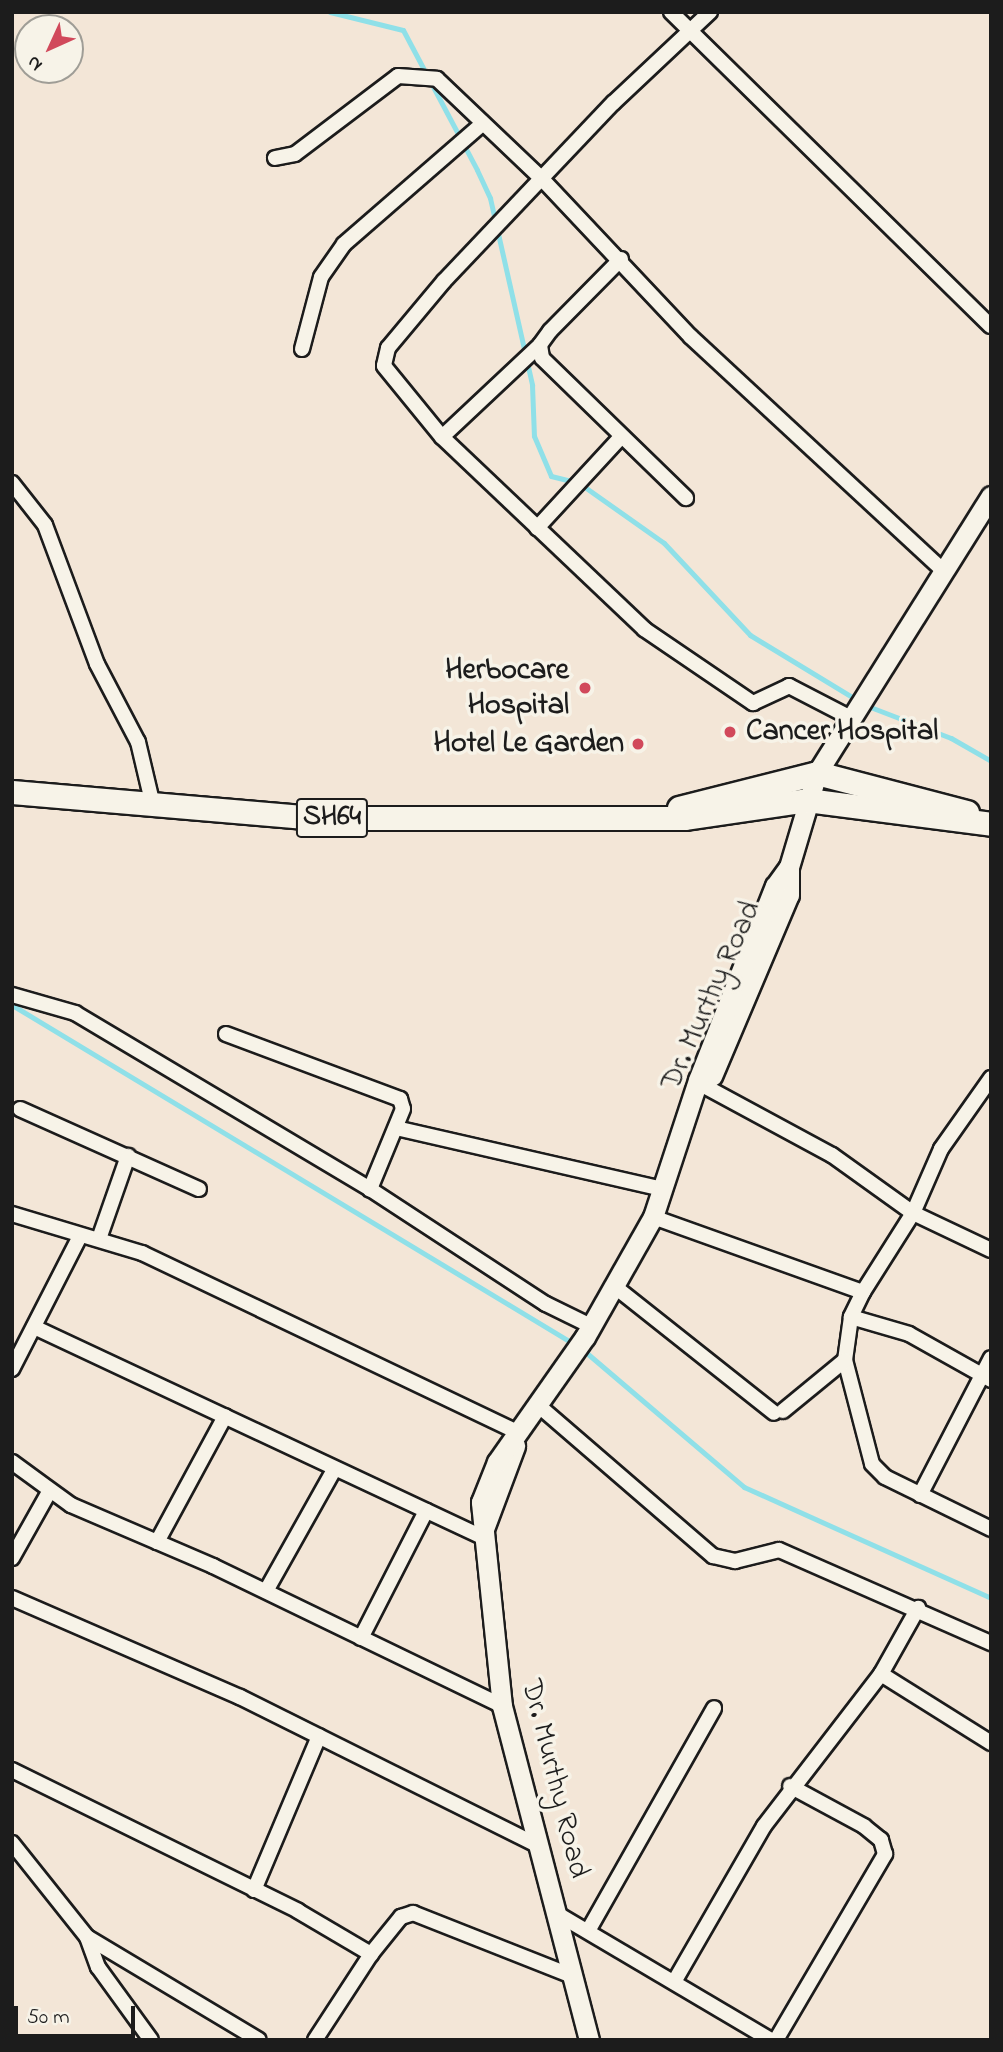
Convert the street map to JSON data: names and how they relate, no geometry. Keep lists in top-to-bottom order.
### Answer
{
  "streets": {
    "main road": ["SH64", "Dr. Murthy Road"]
  },
  "crossings": [
    ["SH64", "Dr. Murthy Road"]
  ],
  "places": ["Herbocare Hospital", "Cancer Hospital", "Hotel Le Garden"],
  "scale_bar": "50 m",
  "north": "bottom left"
}
